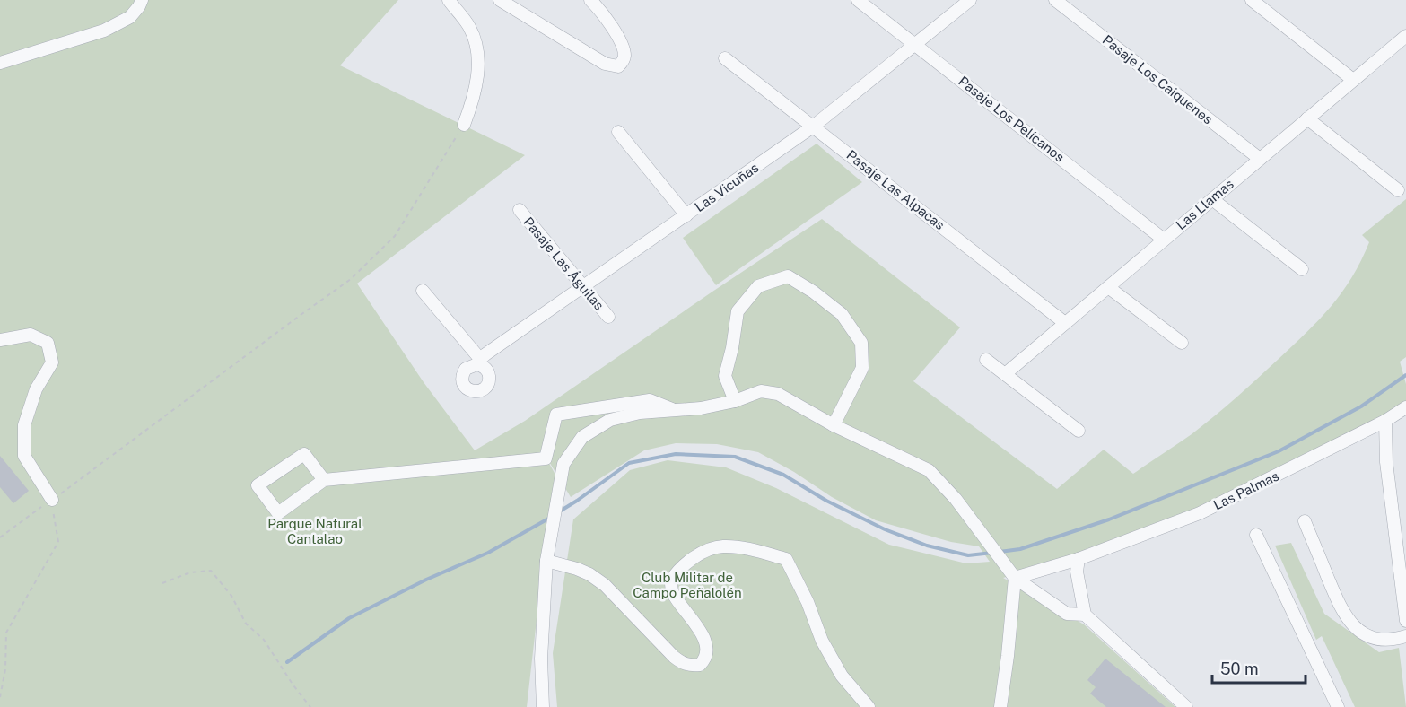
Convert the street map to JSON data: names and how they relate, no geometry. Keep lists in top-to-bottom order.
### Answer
{
  "streets": {
    "street": [
      "Pasaje Los Caiquenes",
      "Pasaje Los Pelícanos",
      "Las Vicuñas",
      "Pasaje Las Alpacas",
      "Las Llamas",
      "Pasaje Las Águilas",
      "Las Palmas"
    ]
  },
  "crossings": [
    ["Pasaje Los Caiquenes", "Las Llamas"],
    ["Pasaje Los Pelícanos", "Las Vicuñas"],
    ["Pasaje Los Pelícanos", "Las Llamas"],
    ["Las Vicuñas", "Pasaje Las Alpacas"],
    ["Las Vicuñas", "Pasaje Las Águilas"],
    ["Pasaje Las Alpacas", "Las Llamas"]
  ],
  "parks": ["Parque Natural Cantalao", "Club Militar de Campo Peñalolén"],
  "scale_bar": "50 m"
}
